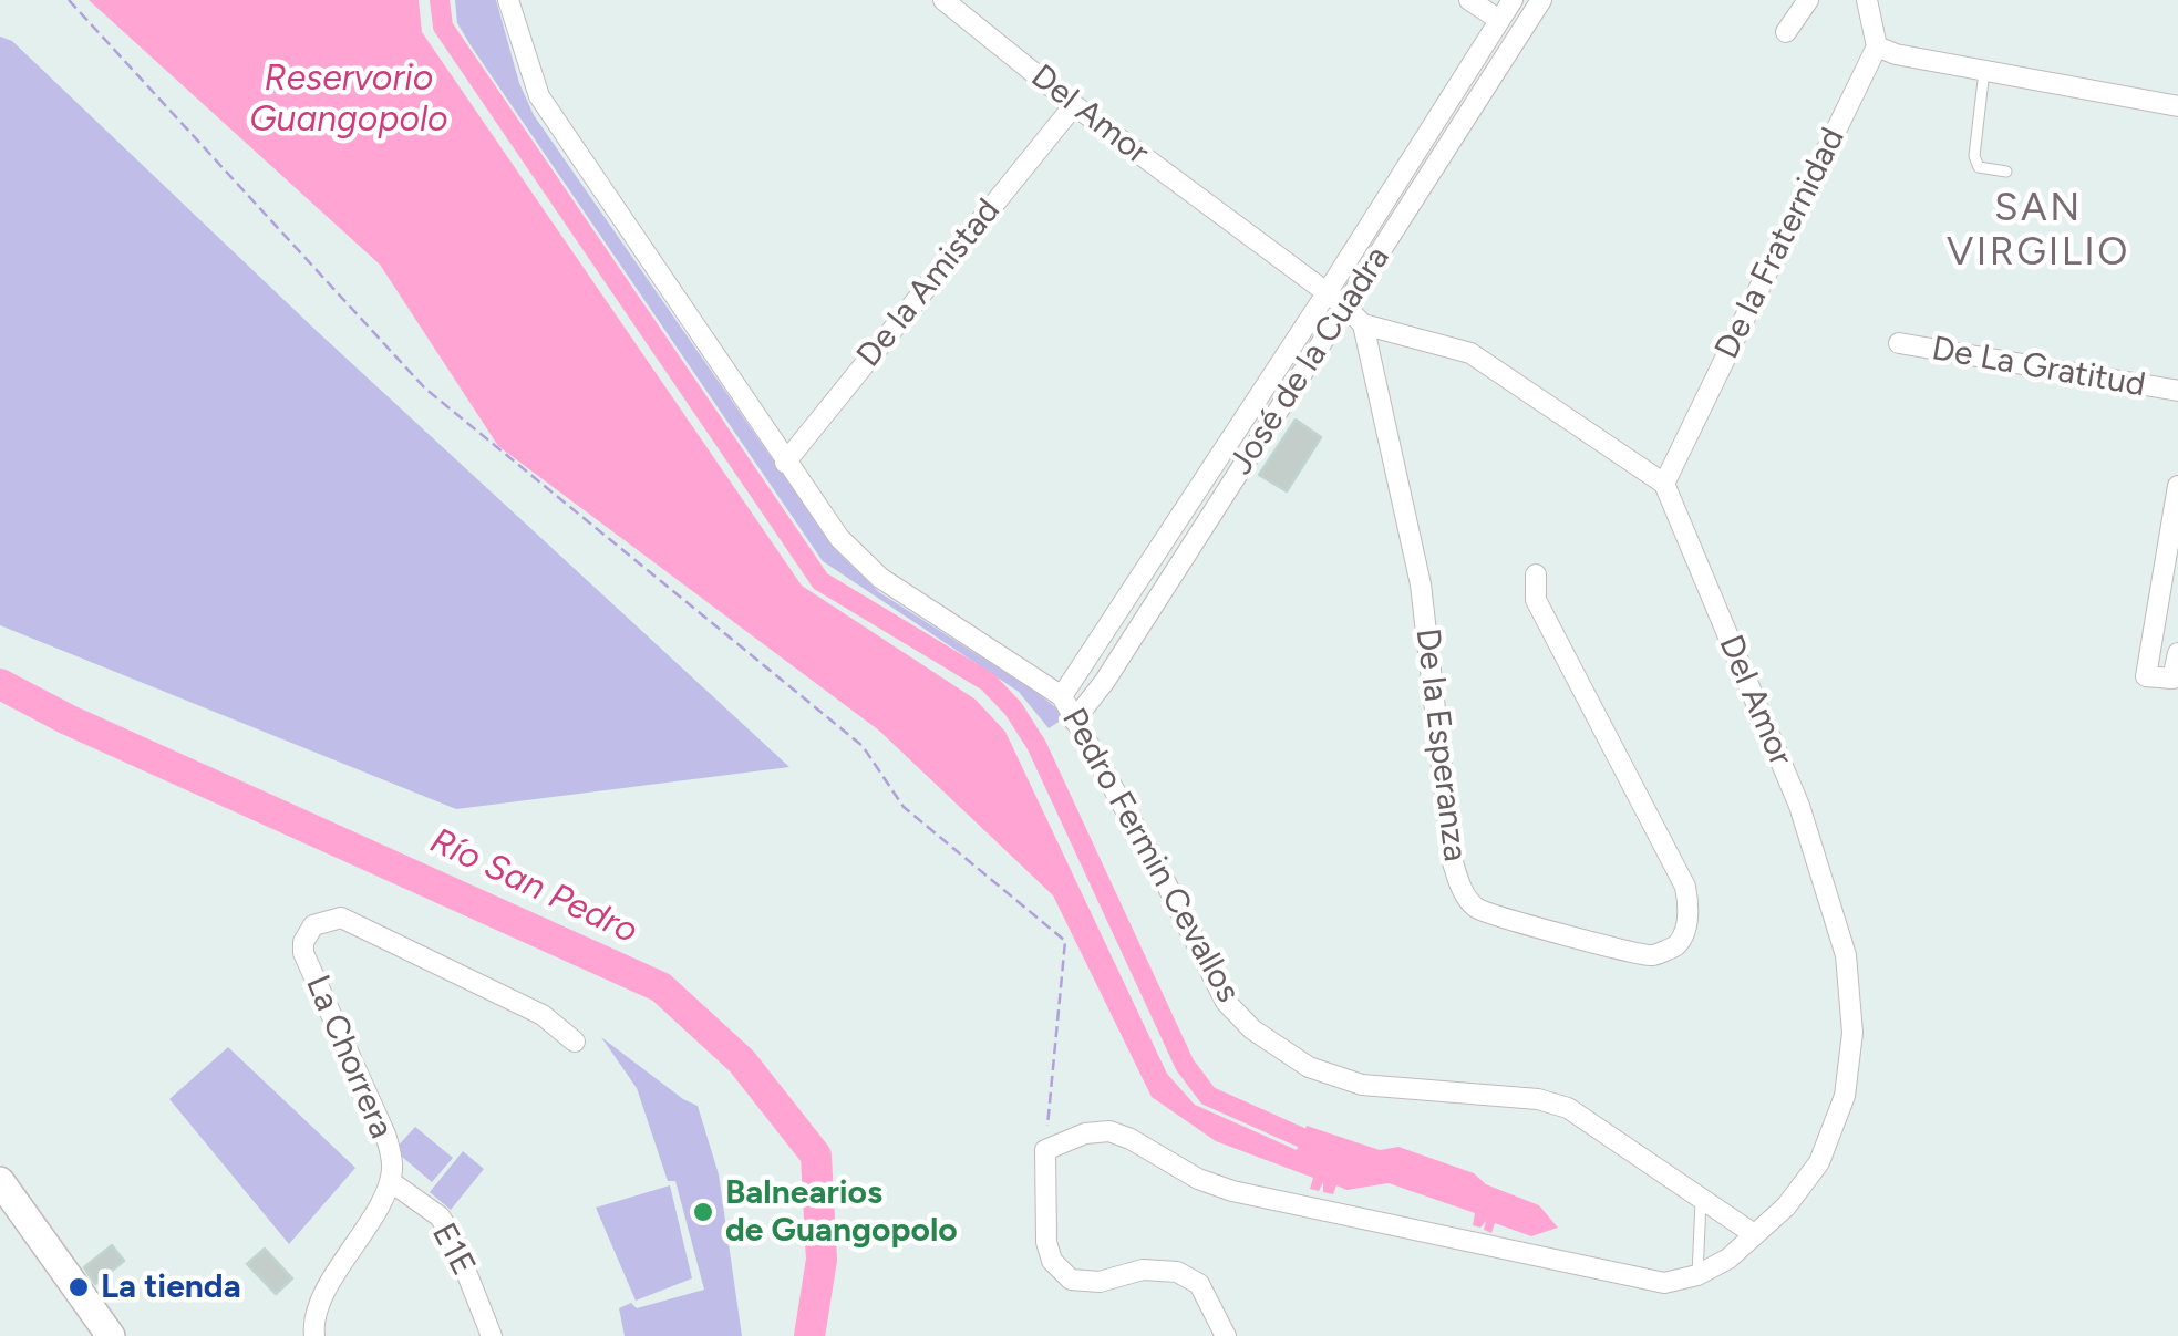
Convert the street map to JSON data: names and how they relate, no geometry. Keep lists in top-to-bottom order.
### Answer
{
  "streets": {
    "street": [
      "Del Amor",
      "De la Fraternidad",
      "De la Amistad",
      "José de la Cuadra",
      "De La Gratitud",
      "De la Esperanza",
      "Pedro Fermin Cevallos",
      "La Chorrera",
      "E1E"
    ]
  },
  "crossings": [
    ["Del Amor", "De la Fraternidad"],
    ["Del Amor", "De la Amistad"],
    ["Del Amor", "José de la Cuadra"],
    ["Del Amor", "Pedro Fermin Cevallos"],
    ["De la Amistad", "Pedro Fermin Cevallos"],
    ["José de la Cuadra", "Pedro Fermin Cevallos"],
    ["La Chorrera", "E1E"]
  ],
  "districts": ["SAN VIRGILIO"],
  "water": ["Reservorio Guangopolo", "Río San Pedro"],
  "places": ["Balnearios de Guangopolo", "La tienda"]
}
